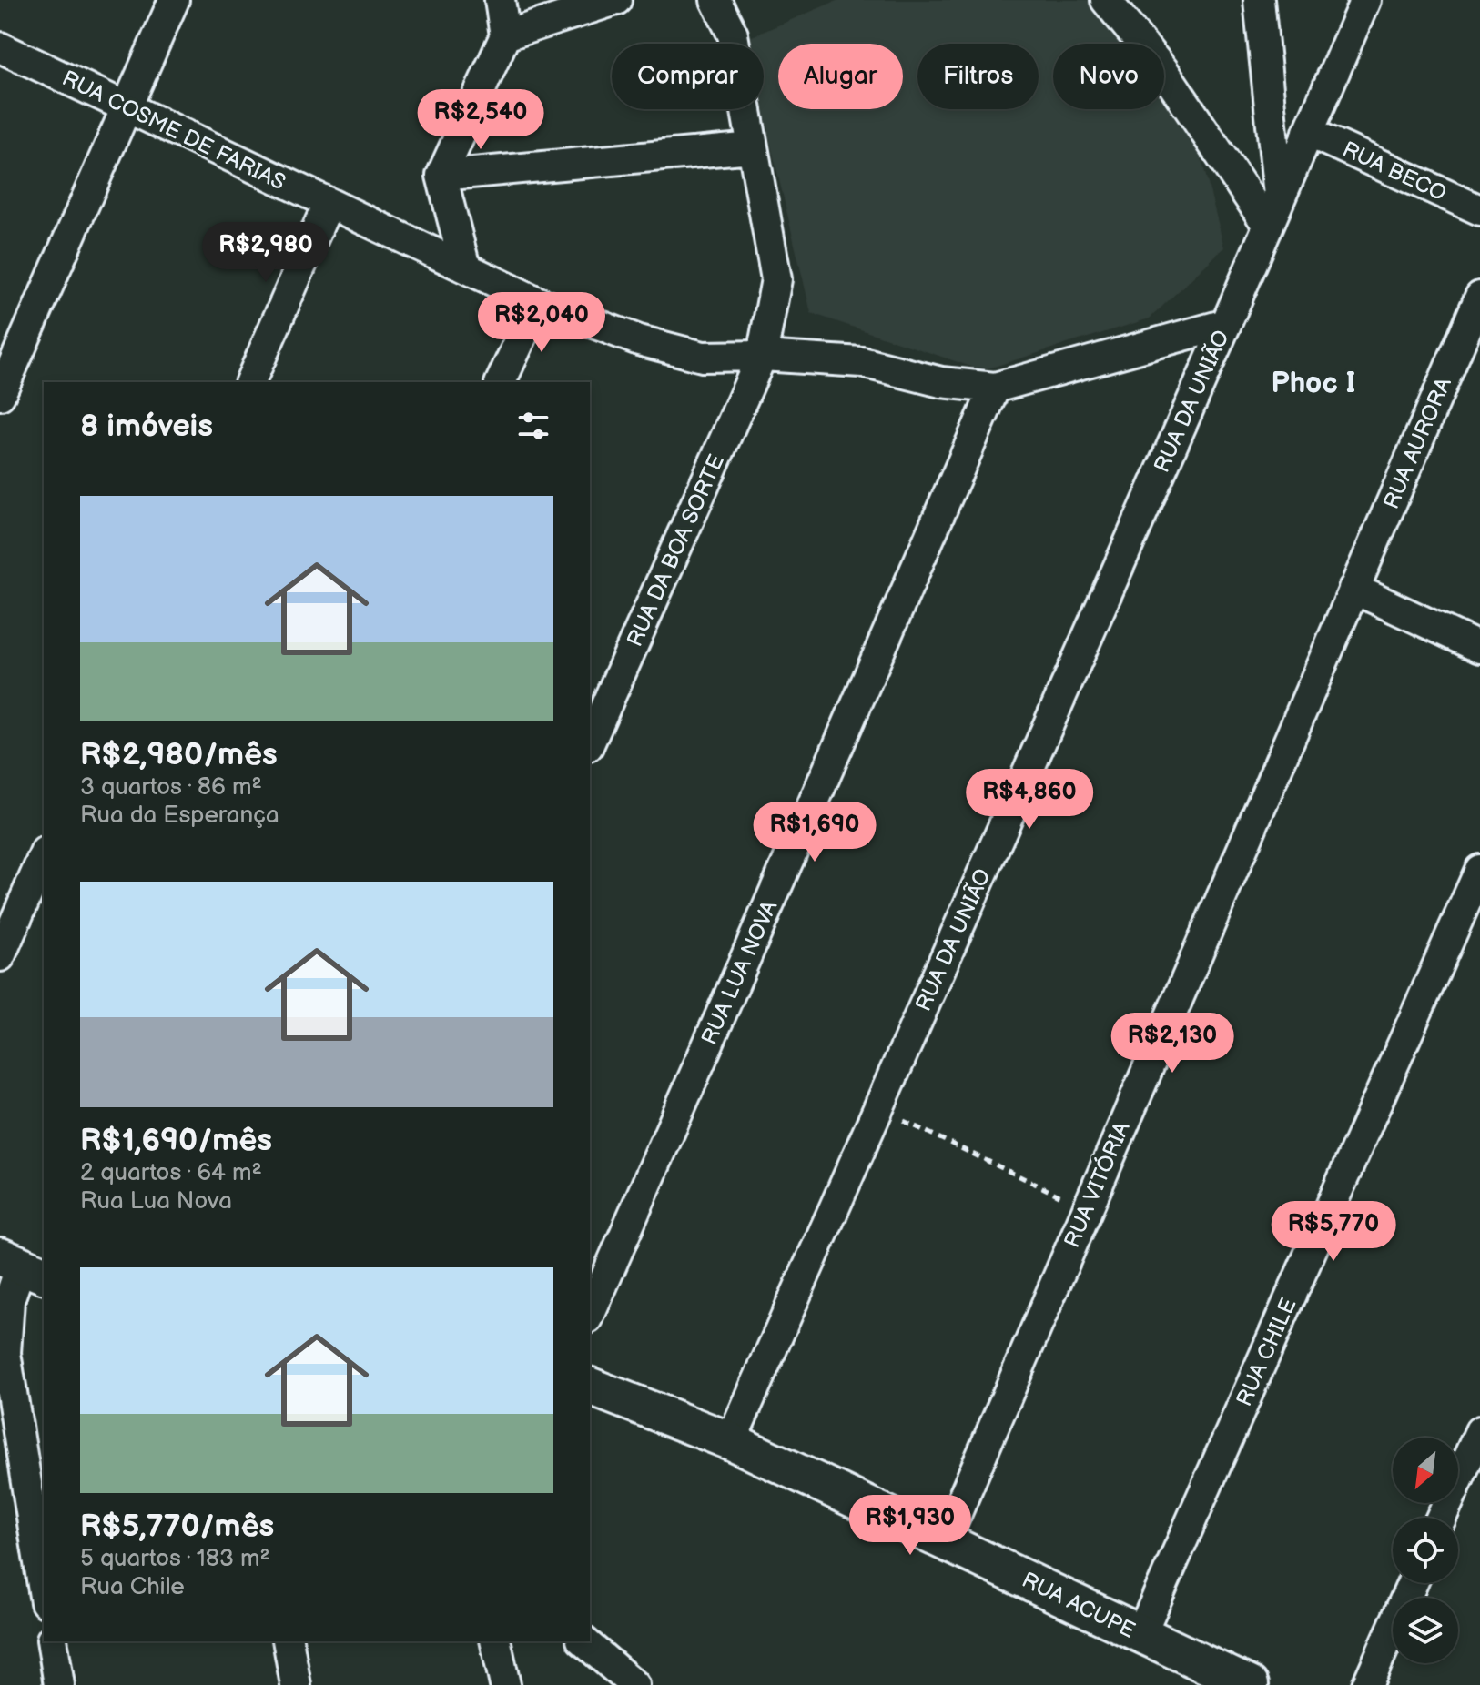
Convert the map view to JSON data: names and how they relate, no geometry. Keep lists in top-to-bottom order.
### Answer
{
  "streets": {
    "street": [
      "RUA COSME DE FARIAS",
      "RUA BECO",
      "RUA DA UNIÃO",
      "RUA AURORA",
      "RUA DA BOA SORTE",
      "RUA LUA NOVA",
      "RUA VITÓRIA",
      "RUA CHILE",
      "RUA ACUPE"
    ]
  },
  "crossings": [
    ["RUA COSME DE FARIAS", "RUA DA UNIÃO"],
    ["RUA COSME DE FARIAS", "RUA DA BOA SORTE"],
    ["RUA COSME DE FARIAS", "RUA LUA NOVA"],
    ["RUA BECO", "RUA DA UNIÃO"],
    ["RUA DA UNIÃO", "RUA ACUPE"],
    ["RUA AURORA", "RUA VITÓRIA"],
    ["RUA VITÓRIA", "RUA ACUPE"],
    ["RUA CHILE", "RUA ACUPE"]
  ],
  "districts": ["Phoc I"],
  "north": "bottom left",
  "page": {
    "chip": [
      "Comprar",
      "Alugar",
      "Filtros",
      "Novo"
    ],
    "price": [
      "R$2,540",
      "R$2,980",
      "R$2,040",
      "R$4,860",
      "R$1,690",
      "R$2,130",
      "R$5,770",
      "R$1,930"
    ],
    "heading": "8 imóveis",
    "list": [
      {
        "name": "R$2,980/mês",
        "note": "3 quartos · 86 m² · Rua da Esperança"
      },
      {
        "name": "R$1,690/mês",
        "note": "2 quartos · 64 m² · Rua Lua Nova"
      },
      {
        "name": "R$5,770/mês",
        "note": "5 quartos · 183 m² · Rua Chile"
      }
    ]
  }
}
